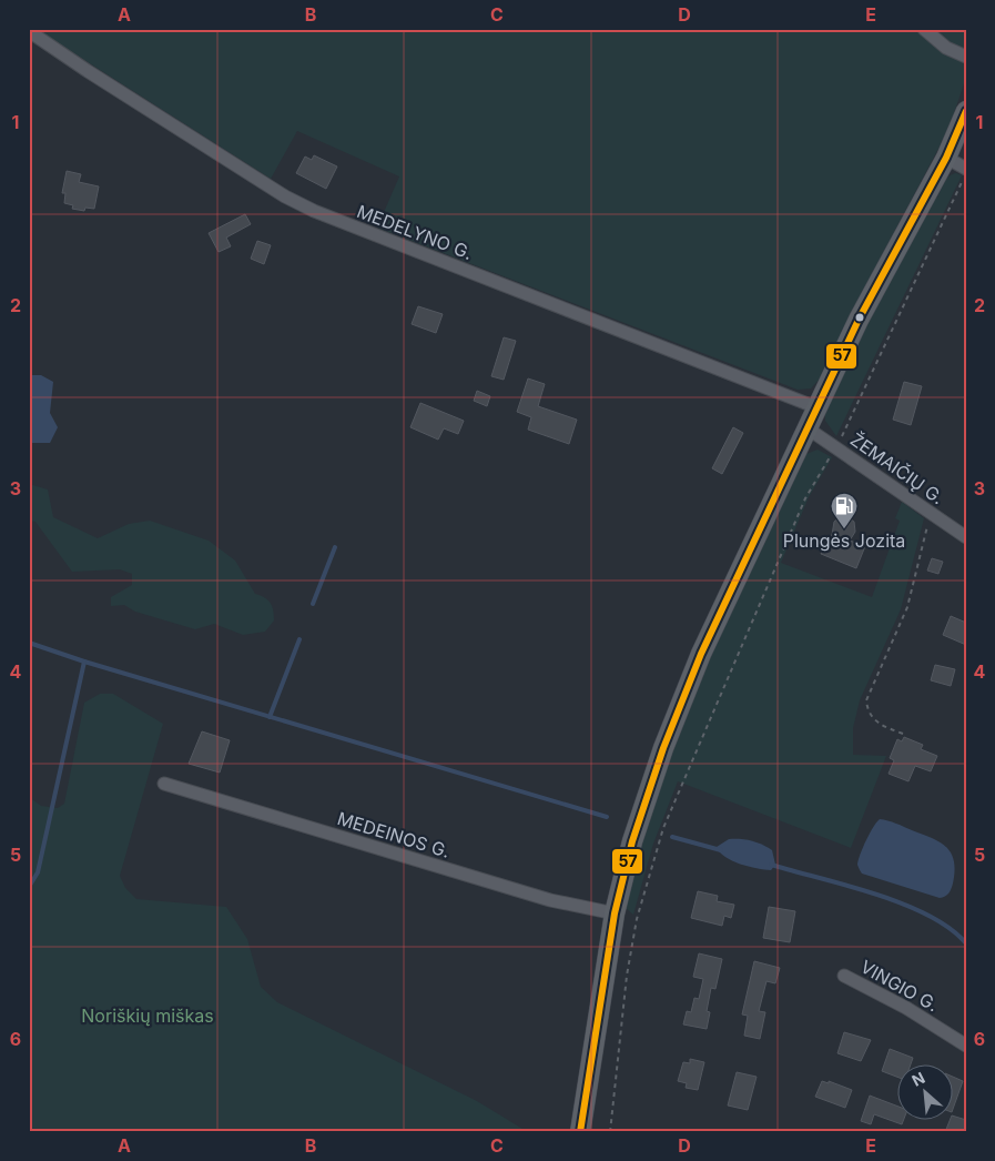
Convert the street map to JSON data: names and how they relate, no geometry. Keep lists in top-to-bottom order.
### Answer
{
  "streets": {
    "street": [
      "MEDELYNO G.",
      "ŽEMAIČIŲ G.",
      "MEDEINOS G.",
      "VINGIO G."
    ]
  },
  "parks": ["Noriškių miškas"],
  "places": {
    "fuel station": ["Plungės Jozita"]
  },
  "lines": ["transit line 57"],
  "north": "top left",
  "grid": {
    "columns": [
      "A",
      "B",
      "C",
      "D",
      "E"
    ],
    "rows": [
      "1",
      "2",
      "3",
      "4",
      "5",
      "6"
    ]
  }
}
